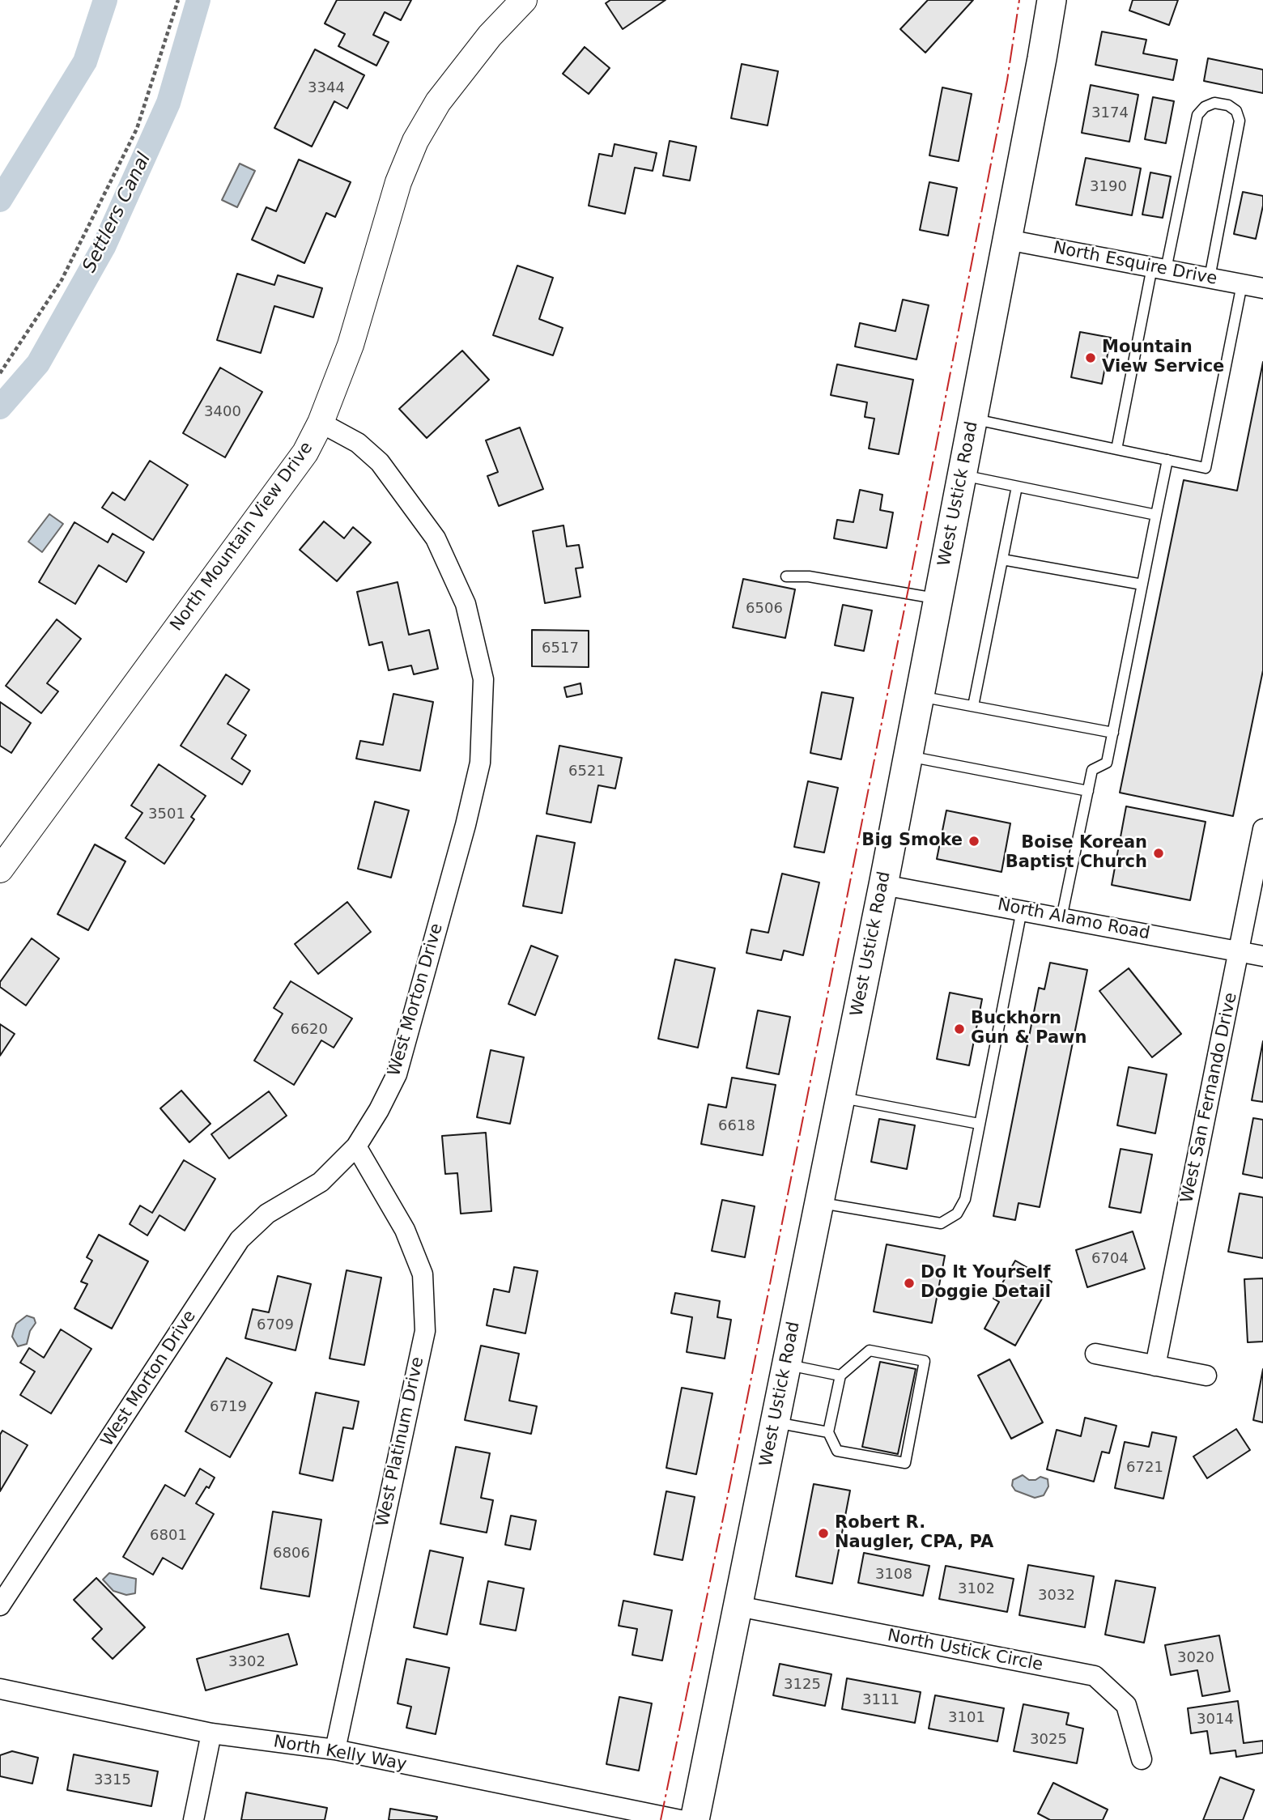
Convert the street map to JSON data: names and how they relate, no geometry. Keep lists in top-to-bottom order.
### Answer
{
  "streets": {
    "main road": ["West Ustick Road"],
    "street": [
      "North Esquire Drive",
      "North Mountain View Drive",
      "North Alamo Road",
      "West Morton Drive",
      "West San Fernando Drive",
      "West Platinum Drive",
      "North Ustick Circle",
      "North Kelly Way"
    ]
  },
  "crossings": [
    ["North Esquire Drive", "West Ustick Road"],
    ["West Ustick Road", "North Alamo Road"],
    ["West Ustick Road", "North Ustick Circle"],
    ["North Mountain View Drive", "West Morton Drive"],
    ["North Alamo Road", "West San Fernando Drive"],
    ["West Morton Drive", "West Platinum Drive"],
    ["West Platinum Drive", "North Kelly Way"]
  ],
  "water": ["Settlers Canal"],
  "places": [
    "Mountain View Service",
    "Big Smoke",
    "Boise Korean Baptist Church",
    "Buckhorn Gun & Pawn",
    "Do It Yourself Doggie Detail",
    "Robert R. Naugler, CPA, PA"
  ],
  "house_numbers": [
    "3344",
    "3174",
    "3190",
    "3400",
    "6506",
    "6517",
    "6521",
    "3501",
    "6620",
    "6618",
    "6704",
    "6709",
    "6719",
    "6721",
    "6801",
    "6806",
    "3108",
    "3102",
    "3032",
    "3020",
    "3302",
    "3125",
    "3111",
    "3101",
    "3014",
    "3025",
    "3315"
  ]
}
